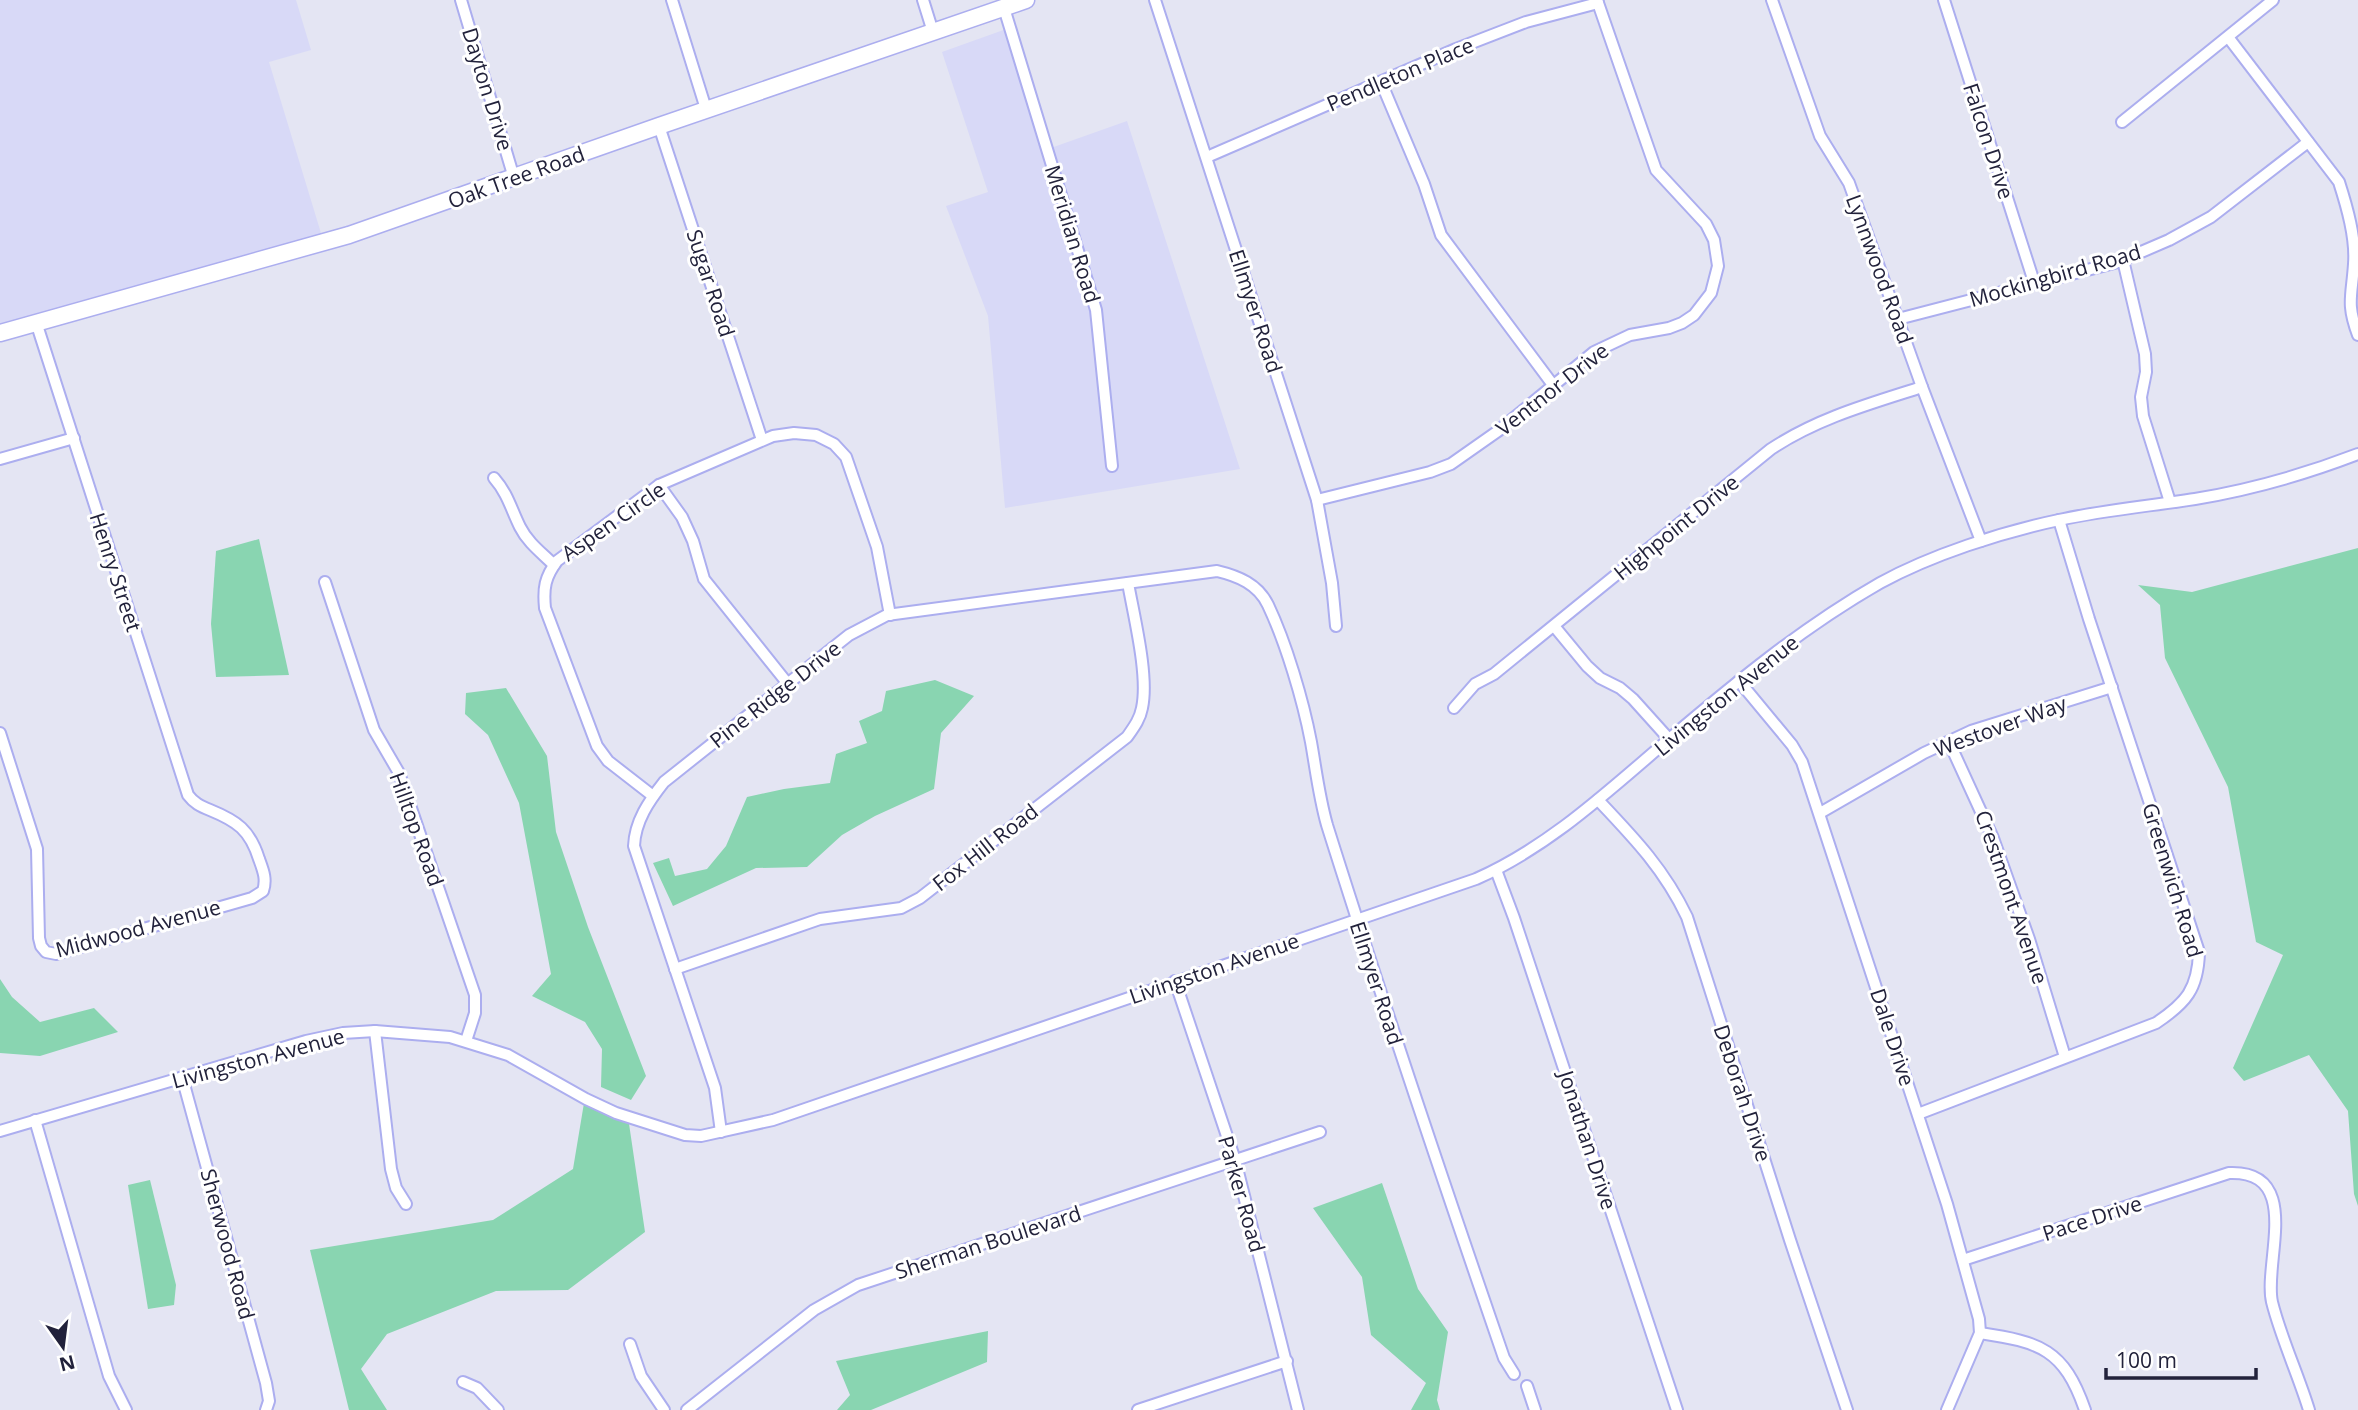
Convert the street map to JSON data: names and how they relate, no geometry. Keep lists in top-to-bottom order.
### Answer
{
  "streets": {
    "main road": ["Oak Tree Road"],
    "street": [
      "Pendleton Place",
      "Dayton Drive",
      "Falcon Drive",
      "Meridian Road",
      "Lynnwood Road",
      "Mockingbird Road",
      "Sugar Road",
      "Ellmyer Road",
      "Ventnor Drive",
      "Aspen Circle",
      "Highpoint Drive",
      "Henry Street",
      "Pine Ridge Drive",
      "Livingston Avenue",
      "Westover Way",
      "Hilltop Road",
      "Fox Hill Road",
      "Greenwich Road",
      "Crestmont Avenue",
      "Midwood Avenue",
      "Dale Drive",
      "Deborah Drive",
      "Jonathan Drive",
      "Parker Road",
      "Pace Drive",
      "Sherman Boulevard",
      "Sherwood Road"
    ]
  },
  "crossings": [
    ["Pendleton Place", "Ellmyer Road"],
    ["Pendleton Place", "Ventnor Drive"],
    ["Dayton Drive", "Oak Tree Road"],
    ["Falcon Drive", "Mockingbird Road"],
    ["Oak Tree Road", "Meridian Road"],
    ["Oak Tree Road", "Sugar Road"],
    ["Oak Tree Road", "Henry Street"],
    ["Lynnwood Road", "Mockingbird Road"],
    ["Lynnwood Road", "Highpoint Drive"],
    ["Lynnwood Road", "Livingston Avenue"],
    ["Sugar Road", "Aspen Circle"],
    ["Ellmyer Road", "Ventnor Drive"],
    ["Ellmyer Road", "Pine Ridge Drive"],
    ["Ellmyer Road", "Livingston Avenue"],
    ["Aspen Circle", "Pine Ridge Drive"],
    ["Henry Street", "Midwood Avenue"],
    ["Pine Ridge Drive", "Livingston Avenue"],
    ["Pine Ridge Drive", "Fox Hill Road"],
    ["Livingston Avenue", "Hilltop Road"],
    ["Livingston Avenue", "Greenwich Road"],
    ["Livingston Avenue", "Dale Drive"],
    ["Livingston Avenue", "Deborah Drive"],
    ["Livingston Avenue", "Jonathan Drive"],
    ["Livingston Avenue", "Parker Road"],
    ["Livingston Avenue", "Sherwood Road"],
    ["Westover Way", "Greenwich Road"],
    ["Westover Way", "Crestmont Avenue"],
    ["Westover Way", "Dale Drive"],
    ["Greenwich Road", "Crestmont Avenue"],
    ["Greenwich Road", "Dale Drive"],
    ["Dale Drive", "Pace Drive"],
    ["Parker Road", "Sherman Boulevard"]
  ],
  "scale_bar": "100 m",
  "north": "bottom"
}
